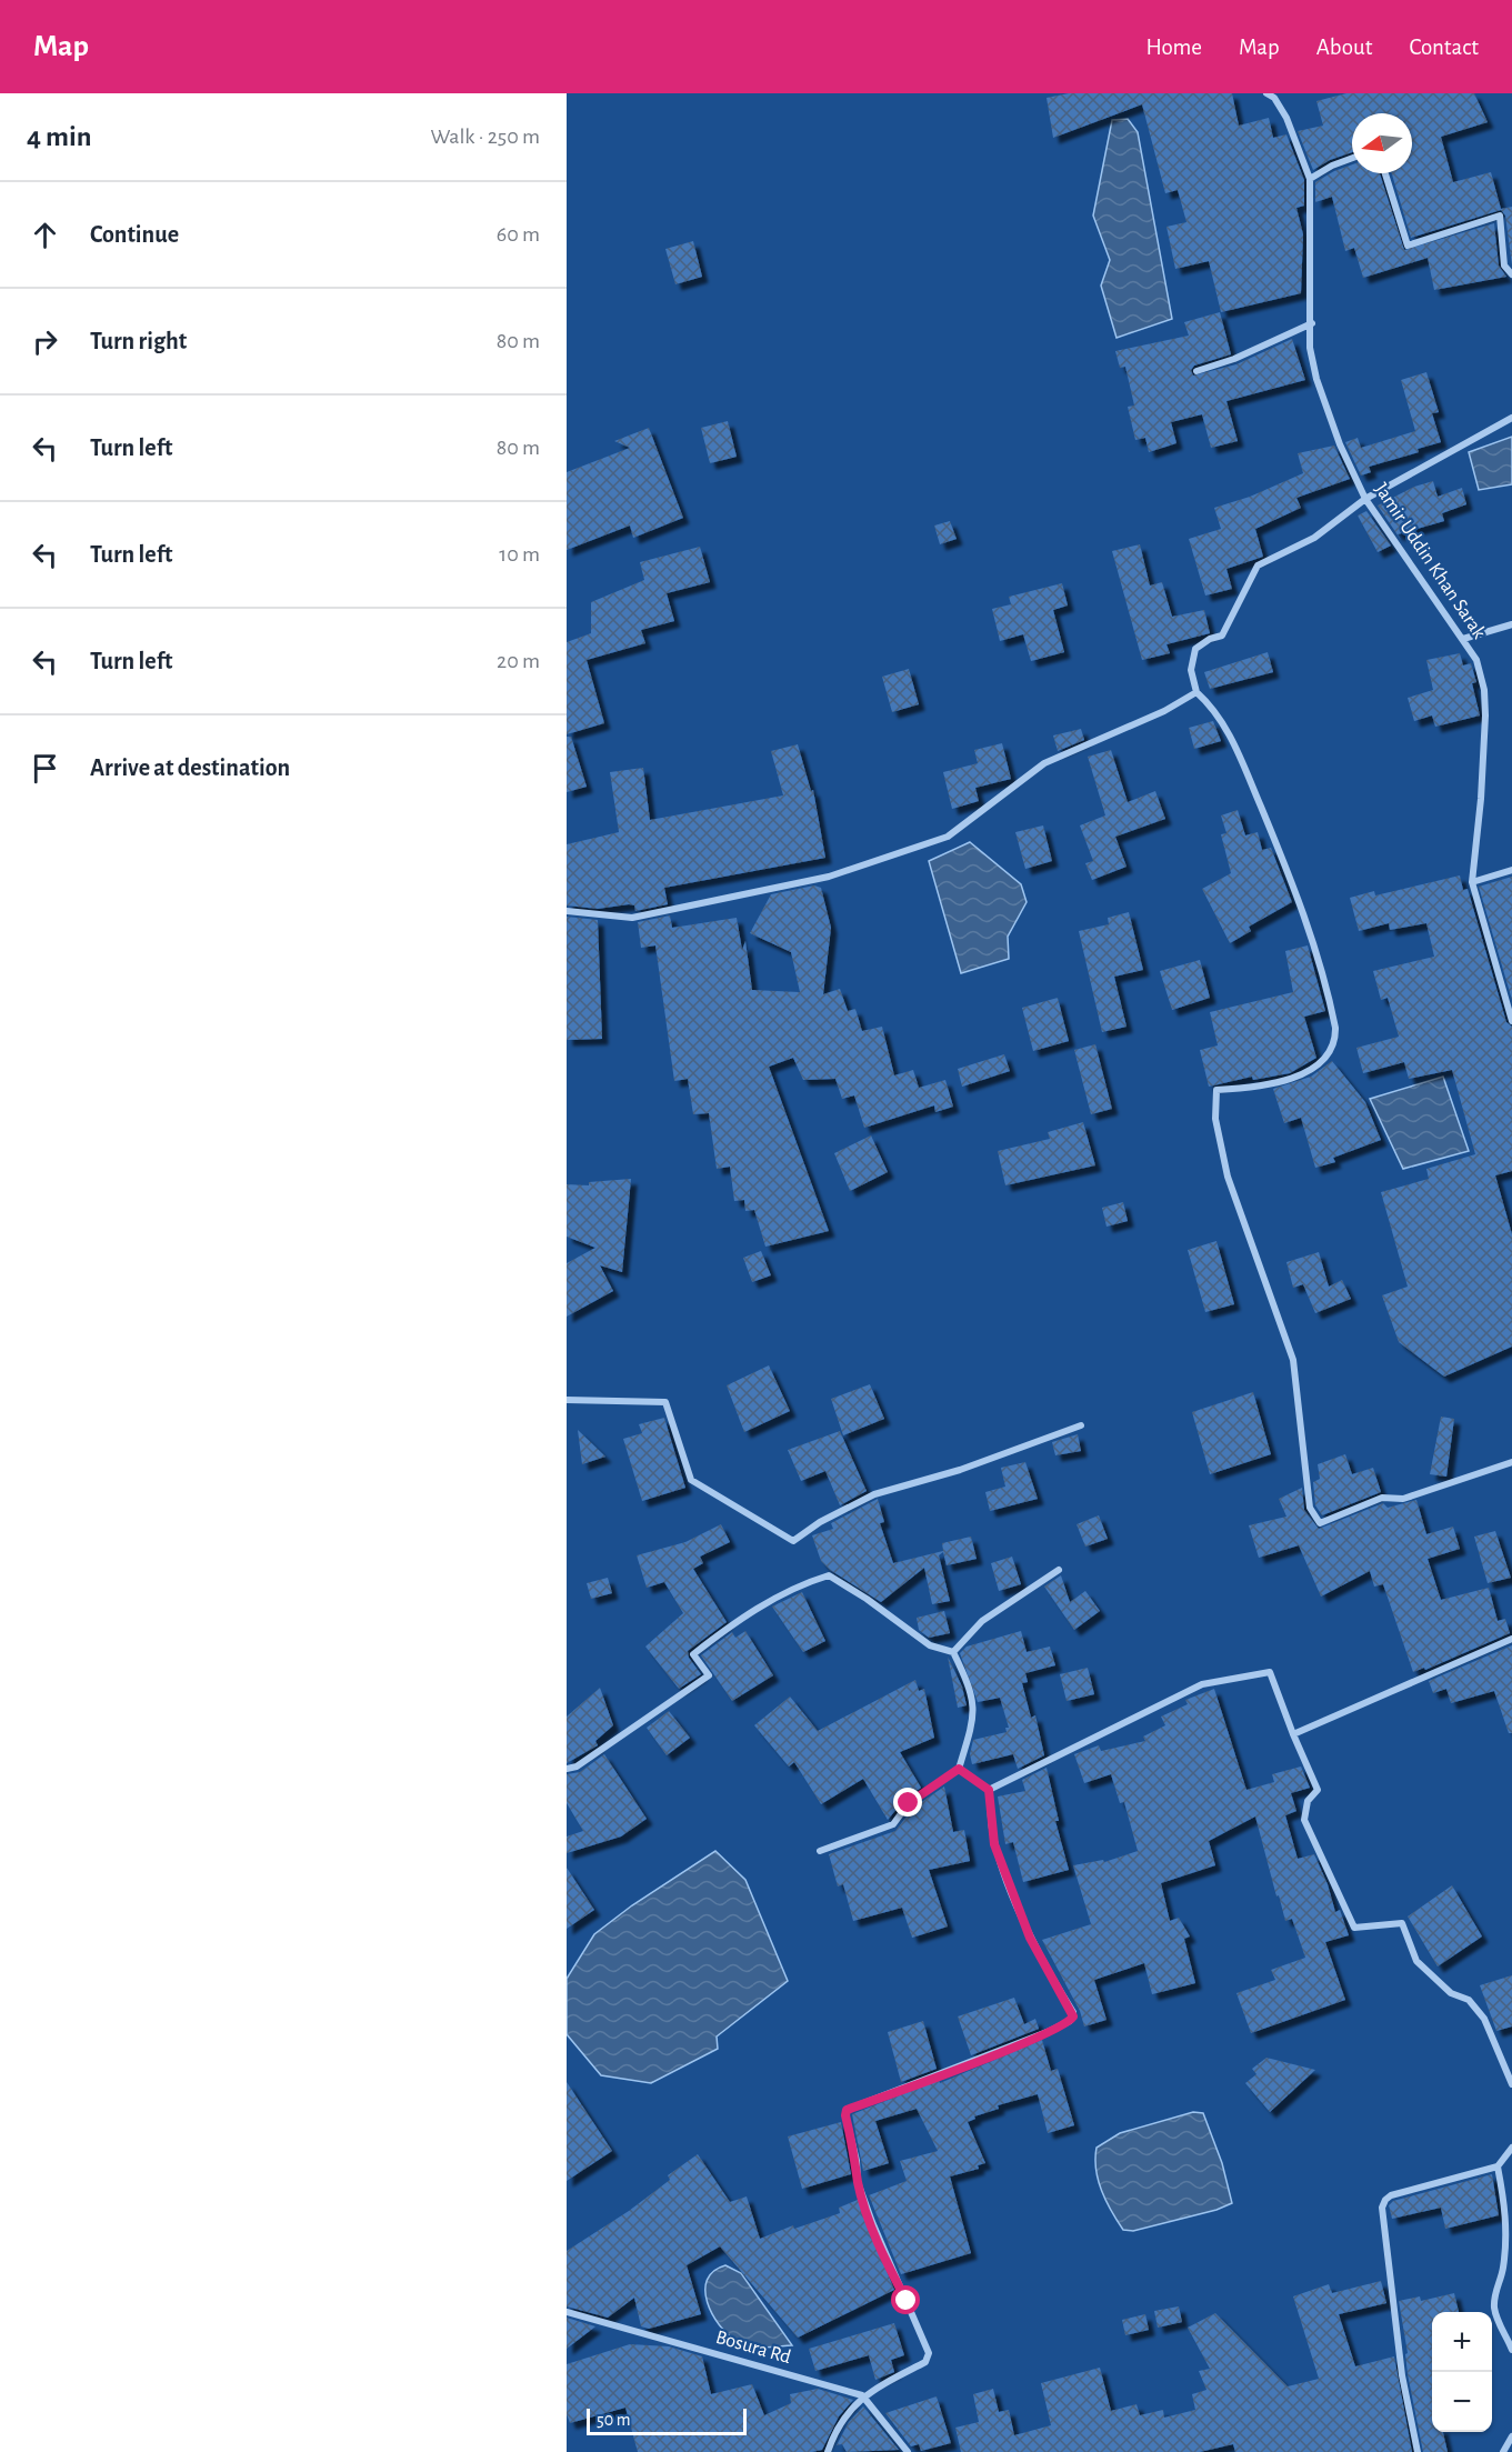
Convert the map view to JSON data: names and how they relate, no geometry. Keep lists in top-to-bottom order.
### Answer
{
  "streets": {
    "street": ["Jamir Uddin Khan Sarak", "Bosura Rd"]
  },
  "scale_bar": "50 m",
  "north": "left",
  "page": {
    "header": "Map",
    "nav": [
      "Home",
      "Map",
      "About",
      "Contact"
    ],
    "heading": ["4 min", "Walk · 250 m"],
    "list": [
      ["Continue", "60 m"],
      ["Turn right", "80 m"],
      ["Turn left", "80 m"],
      ["Turn left", "10 m"],
      ["Turn left", "20 m"],
      "Arrive at destination"
    ],
    "map_buttons": ["+", "−"],
    "scale": "50 m"
  }
}
